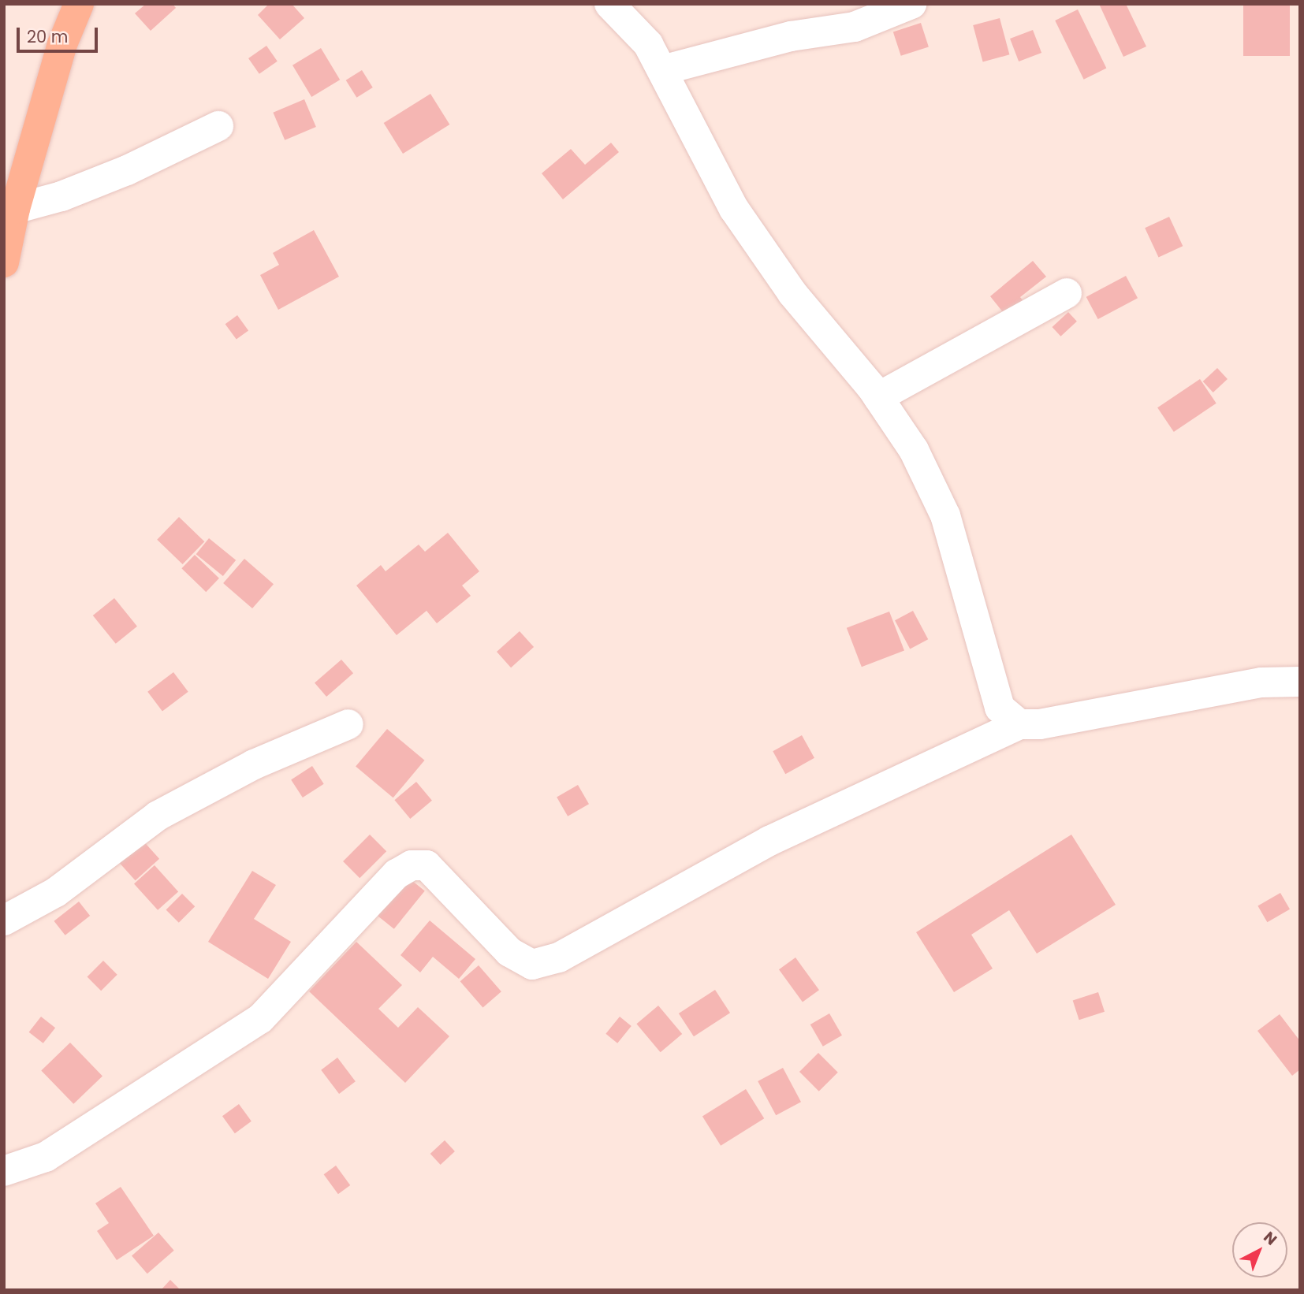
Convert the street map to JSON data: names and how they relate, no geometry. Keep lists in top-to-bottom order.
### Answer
{
  "scale_bar": "20 m",
  "north": "top right"
}
